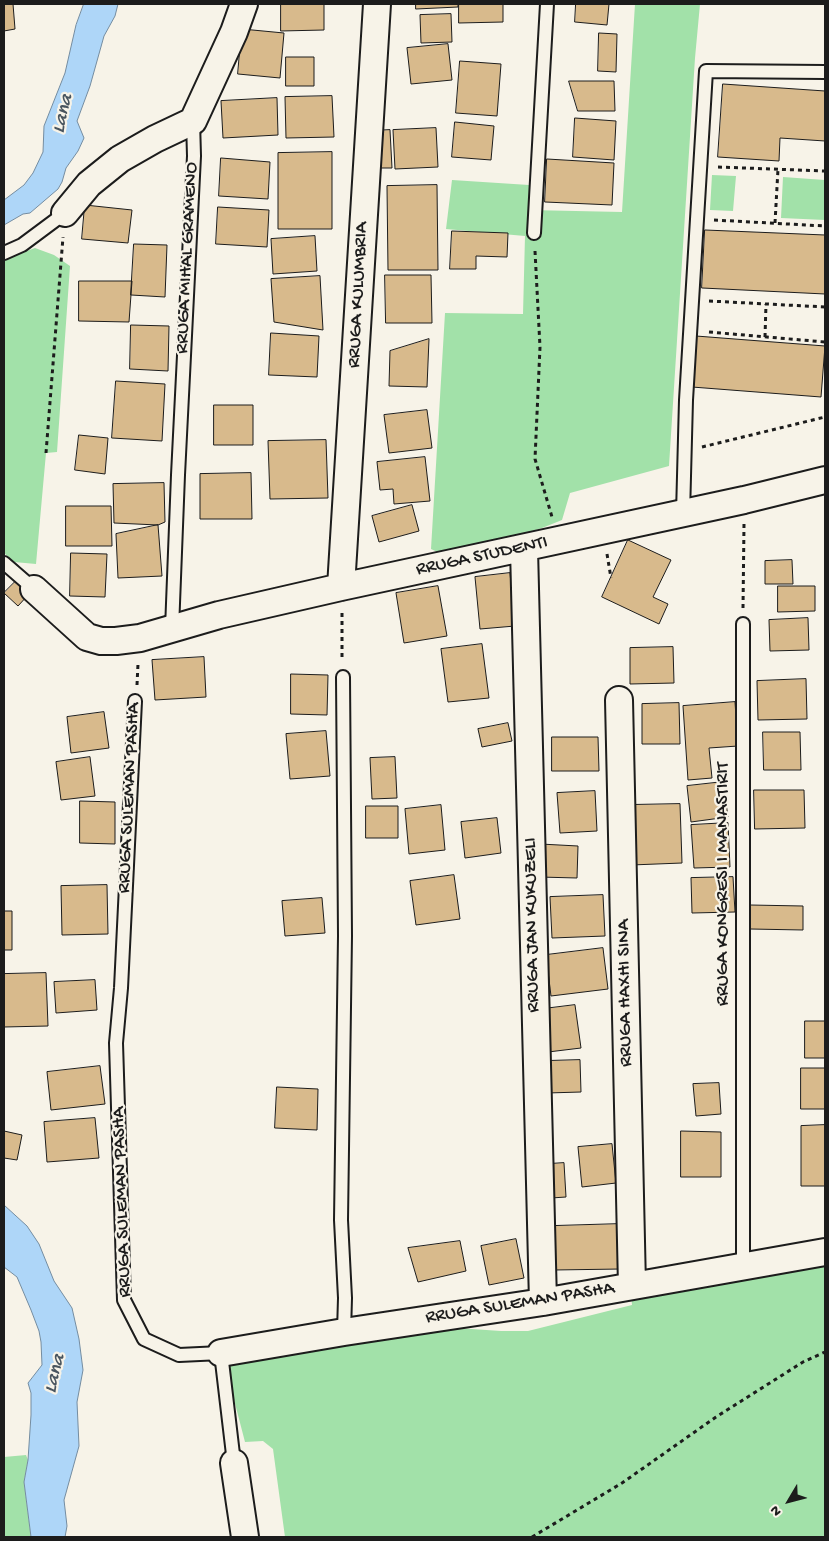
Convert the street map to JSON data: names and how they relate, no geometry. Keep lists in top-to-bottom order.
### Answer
{
  "streets": {
    "street": [
      "RRUGA KULUMBRIA",
      "RRUGA STUDENTI",
      "RRUGA SULEMAN PASHA",
      "RRUGA JAN KUKUZELI",
      "RRUGA HAXHI SINA"
    ],
    "lane": ["RRUGA MIHAL GRAMENO", "RRUGA KONGRESI I MANASTIRIT"]
  },
  "crossings": [
    ["RRUGA MIHAL GRAMENO", "RRUGA STUDENTI"],
    ["RRUGA KULUMBRIA", "RRUGA STUDENTI"],
    ["RRUGA STUDENTI", "RRUGA SULEMAN PASHA"],
    ["RRUGA STUDENTI", "RRUGA JAN KUKUZELI"],
    ["RRUGA SULEMAN PASHA", "RRUGA KONGRESI I MANASTIRIT"],
    ["RRUGA SULEMAN PASHA", "RRUGA JAN KUKUZELI"],
    ["RRUGA SULEMAN PASHA", "RRUGA HAXHI SINA"]
  ],
  "water": ["Lana"],
  "north": "bottom left"
}
